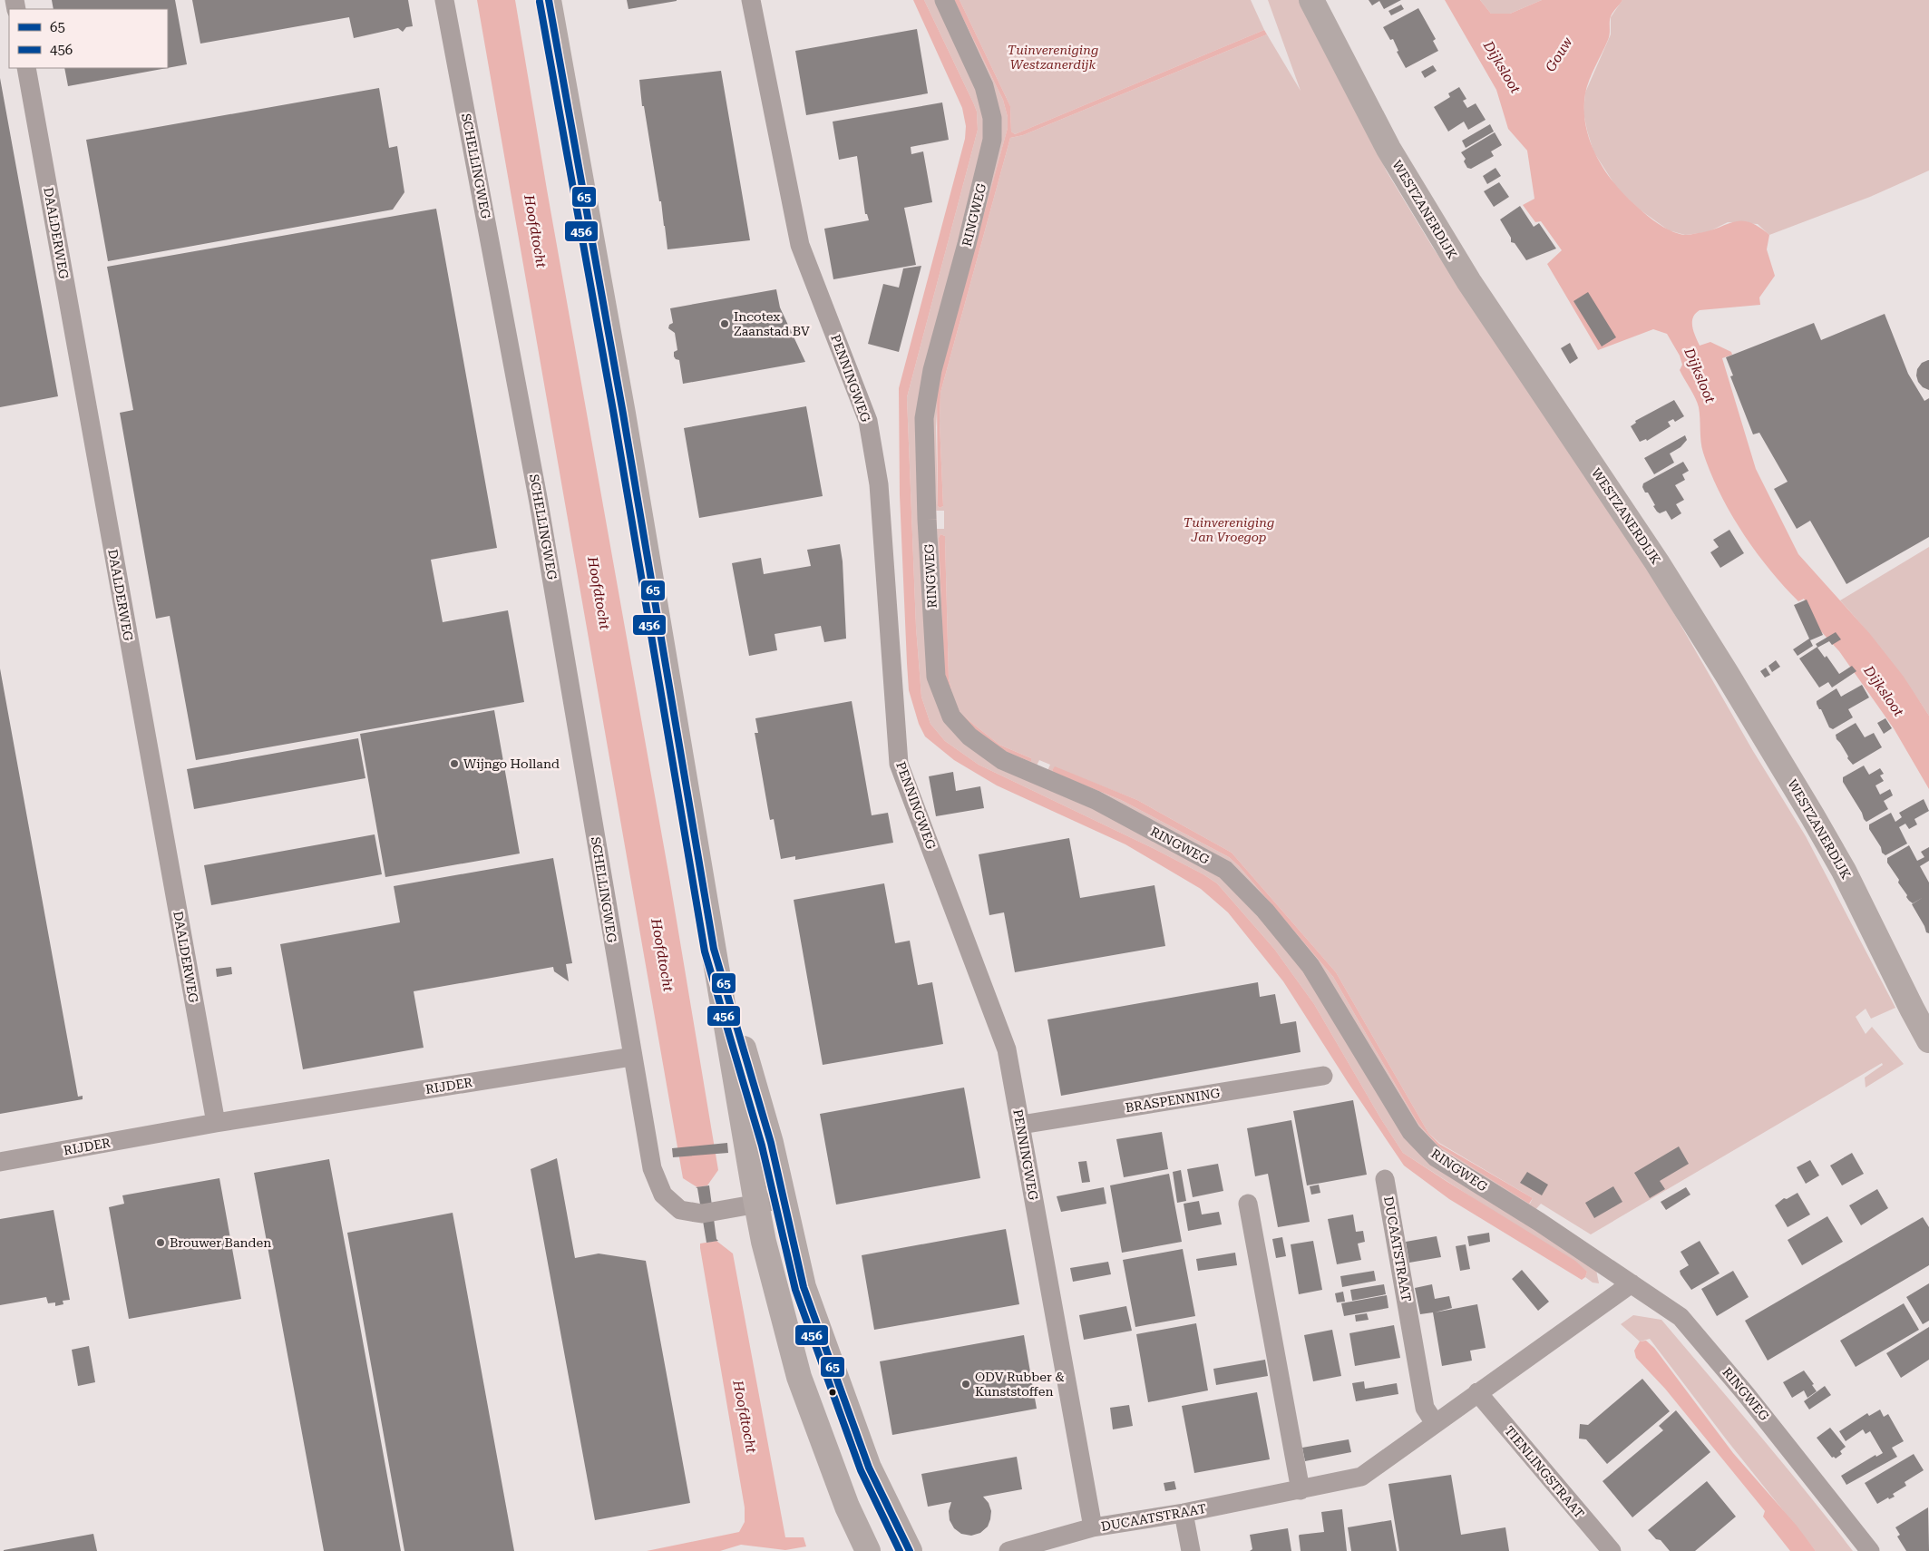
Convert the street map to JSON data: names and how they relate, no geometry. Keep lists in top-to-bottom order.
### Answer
{
  "streets": {
    "main road": ["WESTZANERDIJK"],
    "street": [
      "SCHELLINGWEG",
      "RINGWEG",
      "DAALDERWEG",
      "PENNINGWEG",
      "RIJDER",
      "BRASPENNING",
      "DUCAATSTRAAT",
      "TIENLINGSTRAAT"
    ]
  },
  "crossings": [
    ["SCHELLINGWEG", "RIJDER"],
    ["RINGWEG", "DUCAATSTRAAT"],
    ["DAALDERWEG", "RIJDER"],
    ["PENNINGWEG", "BRASPENNING"],
    ["PENNINGWEG", "DUCAATSTRAAT"],
    ["DUCAATSTRAAT", "TIENLINGSTRAAT"]
  ],
  "water": ["Gouw", "Dijksloot", "Hoofdtocht"],
  "parks": ["Tuinvereniging Westzanerdijk", "Tuinvereniging Jan Vroegop"],
  "places": [
    "Incotex Zaanstad BV",
    "Wijngo Holland",
    "Brouwer Banden",
    "ODV Rubber & Kunststoffen"
  ],
  "lines": ["transit line 65", "transit line 456"],
  "legend": ["65", "456"]
}
